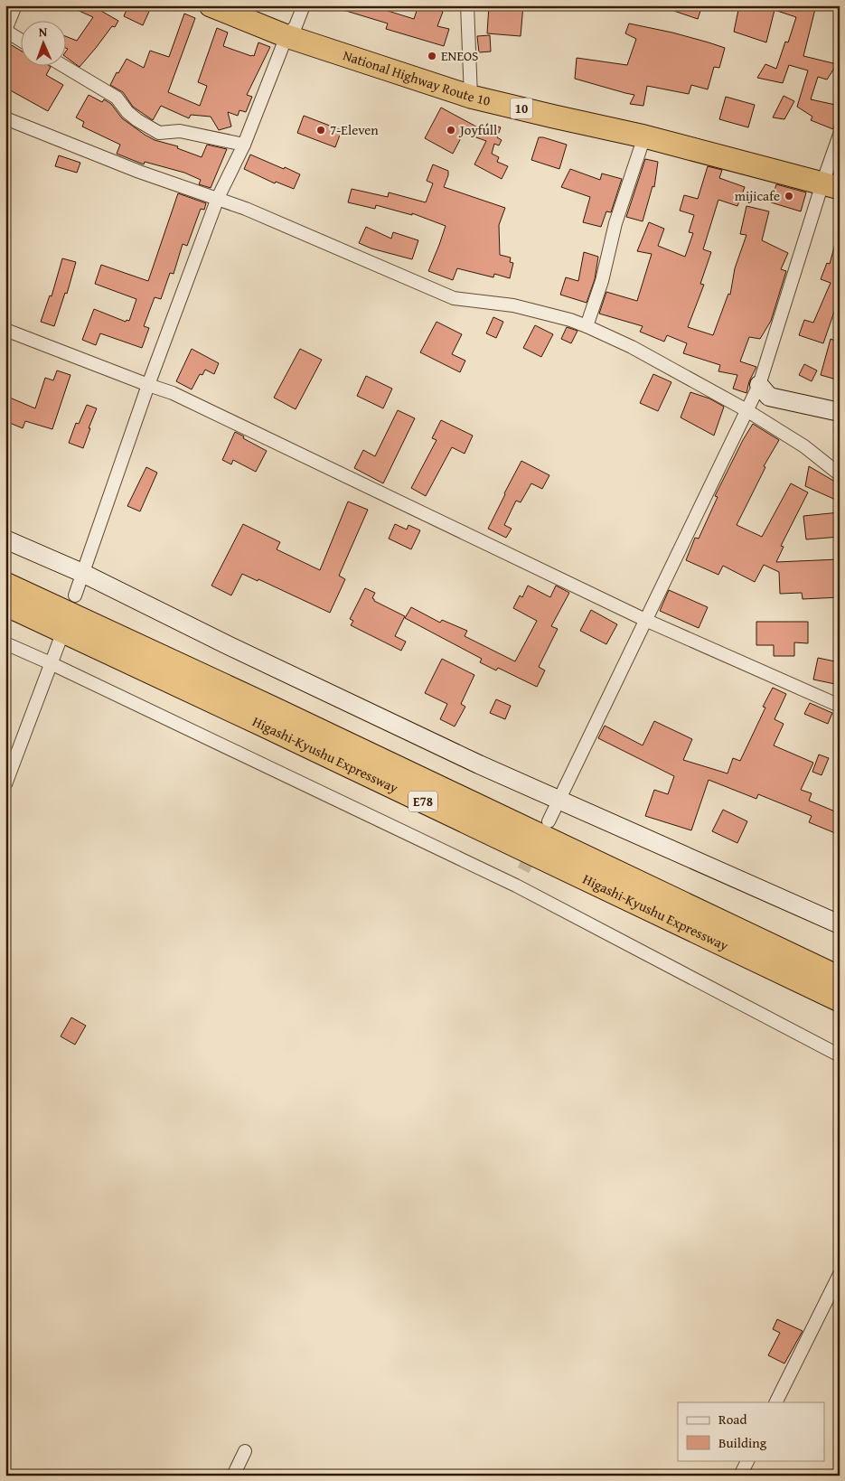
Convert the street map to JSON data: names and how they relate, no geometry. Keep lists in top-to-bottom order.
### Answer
{
  "streets": {
    "highway": [
      "National Highway Route 10",
      "10",
      "Higashi-Kyushu Expressway",
      "E78"
    ]
  },
  "places": [
    "ENEOS",
    "7-Eleven",
    "Joyfull",
    "mijicafe"
  ],
  "legend": ["Road", "Building"],
  "north": "top"
}
